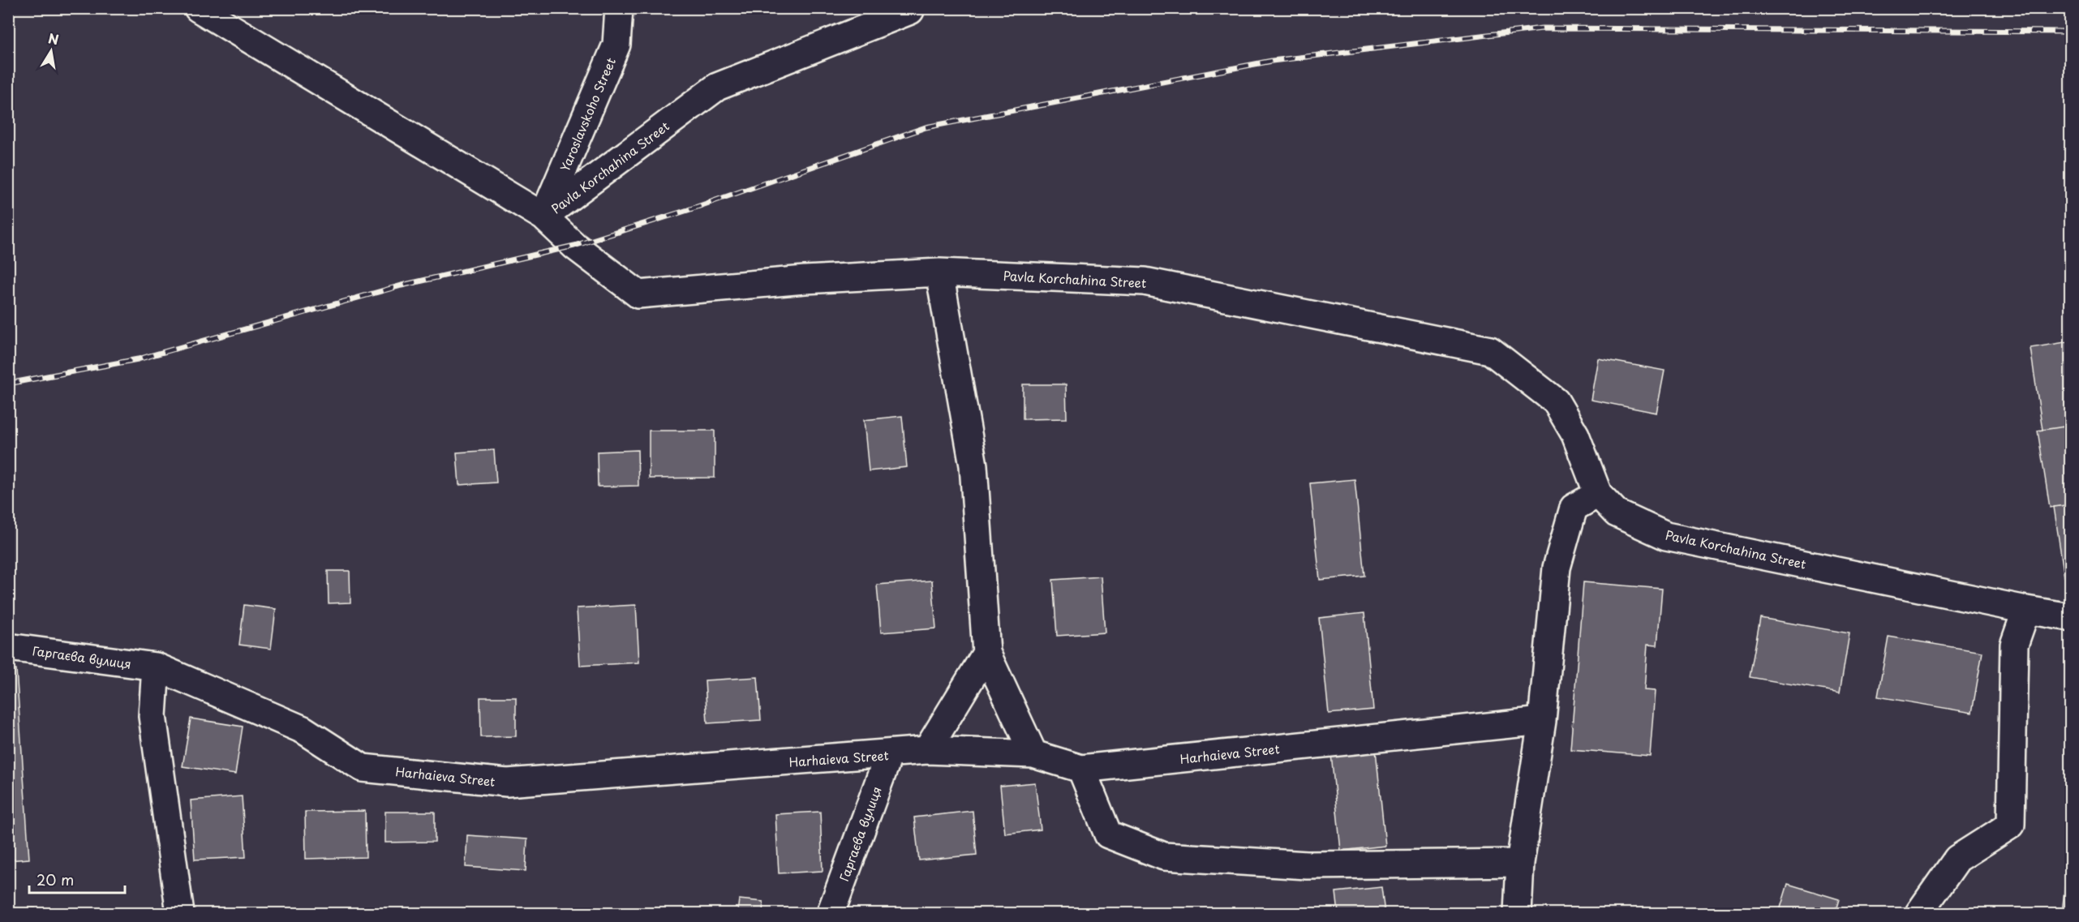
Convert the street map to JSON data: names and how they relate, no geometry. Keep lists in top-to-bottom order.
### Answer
{
  "streets": {
    "street": [
      "Yaroslavskoho Street",
      "Pavla Korchahina Street",
      "Гаргаєва вулиця",
      "Harhaieva Street"
    ]
  },
  "crossings": [
    ["Yaroslavskoho Street", "Pavla Korchahina Street"],
    ["Гаргаєва вулиця", "Harhaieva Street"]
  ],
  "scale_bar": "20 m",
  "north": "top"
}
